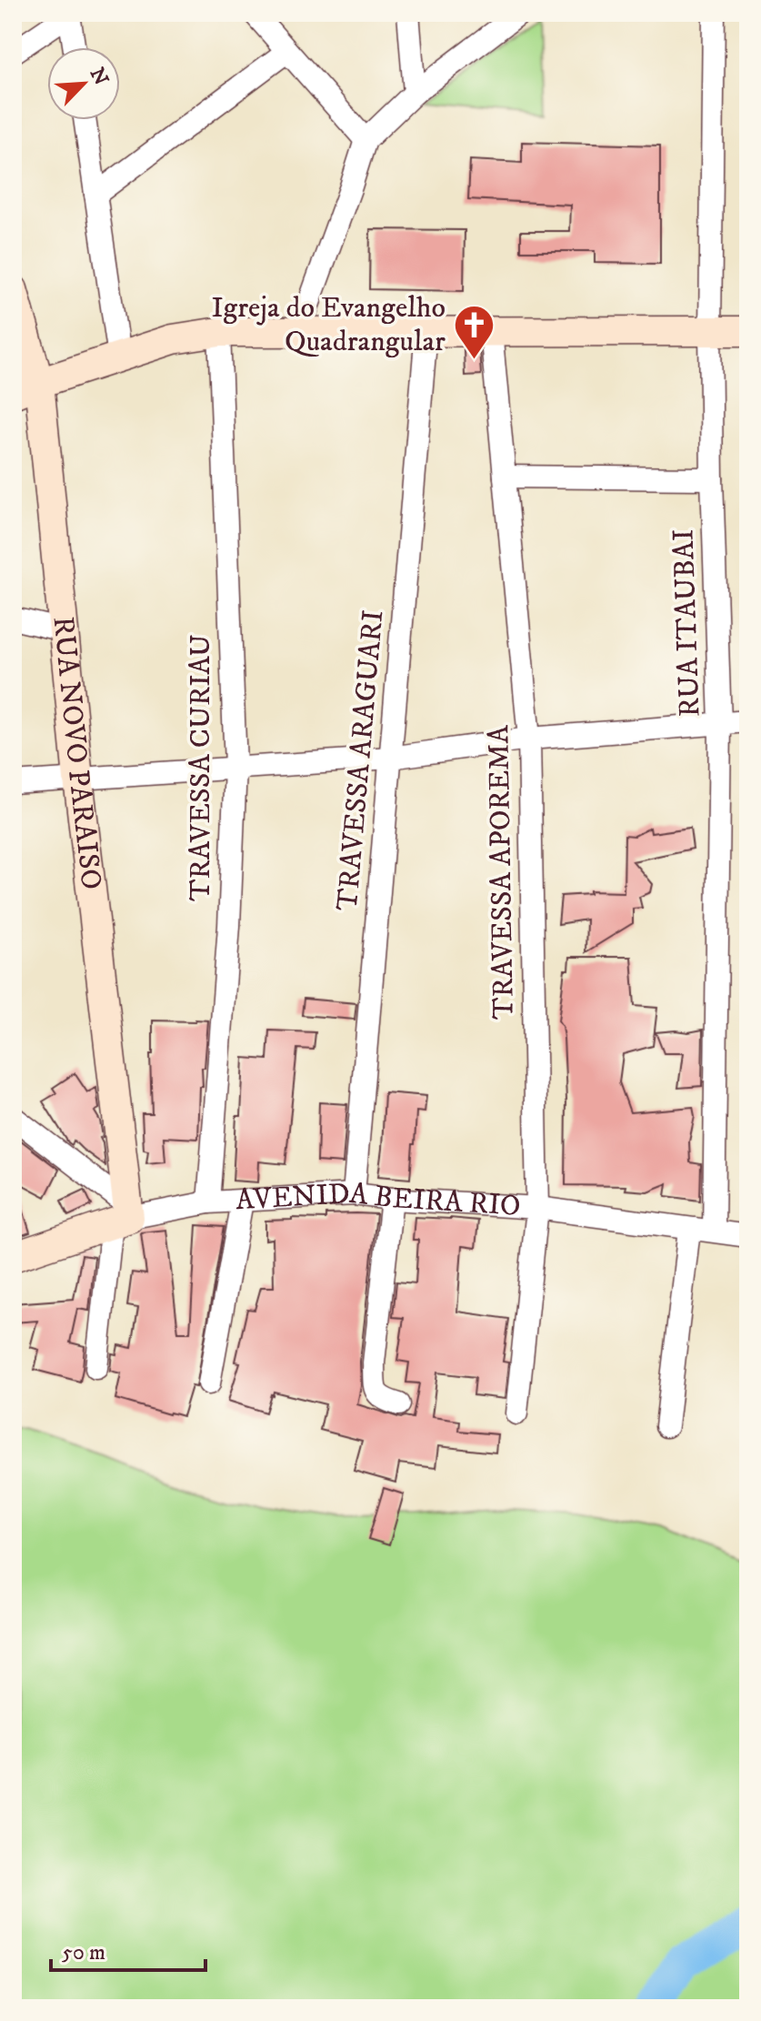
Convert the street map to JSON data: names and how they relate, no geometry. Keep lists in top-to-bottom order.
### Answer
{
  "streets": {
    "street": [
      "RUA ITAUBAI",
      "RUA NOVO PARAISO",
      "TRAVESSA ARAGUARI",
      "TRAVESSA CURIAU",
      "TRAVESSA APOREMA",
      "AVENIDA BEIRA RIO"
    ]
  },
  "crossings": [
    ["RUA ITAUBAI", "AVENIDA BEIRA RIO"],
    ["RUA NOVO PARAISO", "AVENIDA BEIRA RIO"],
    ["TRAVESSA ARAGUARI", "AVENIDA BEIRA RIO"],
    ["TRAVESSA CURIAU", "AVENIDA BEIRA RIO"],
    ["TRAVESSA APOREMA", "AVENIDA BEIRA RIO"]
  ],
  "places": {
    "church": ["Igreja do Evangelho Quadrangular"]
  },
  "scale_bar": "50 m",
  "north": "top right"
}
